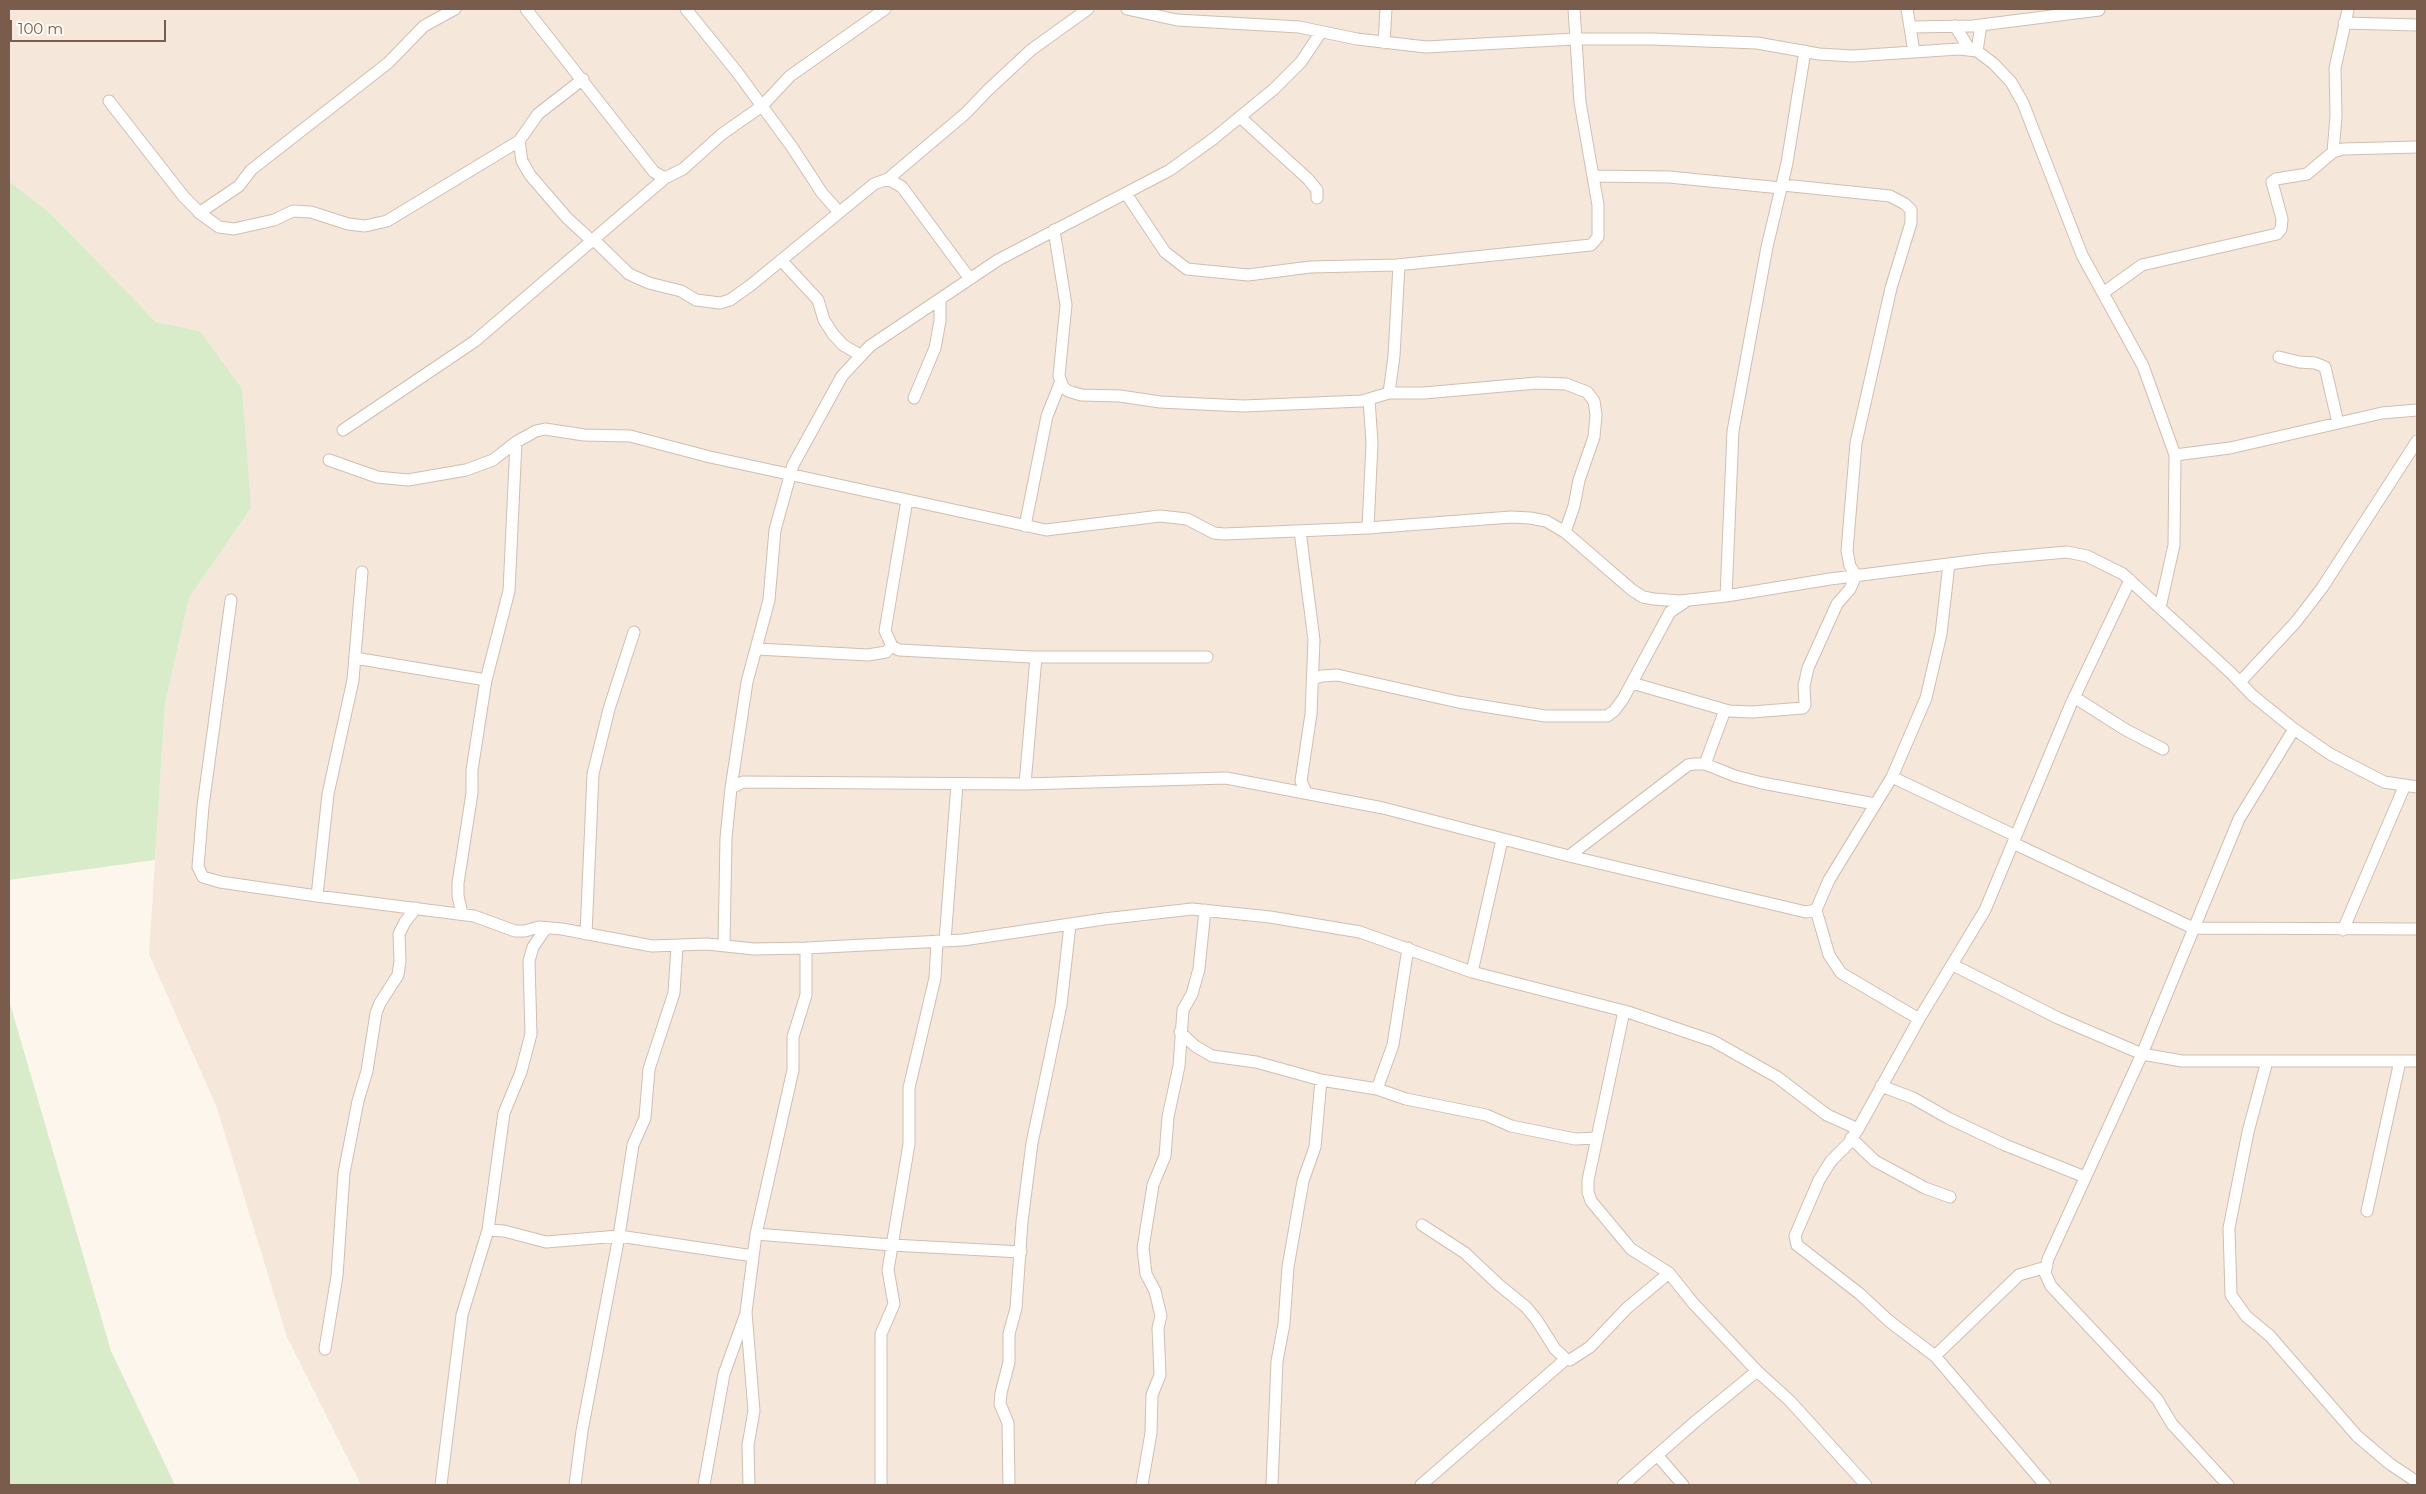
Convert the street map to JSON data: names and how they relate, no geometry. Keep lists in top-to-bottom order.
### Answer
{
  "scale_bar": "100 m"
}
